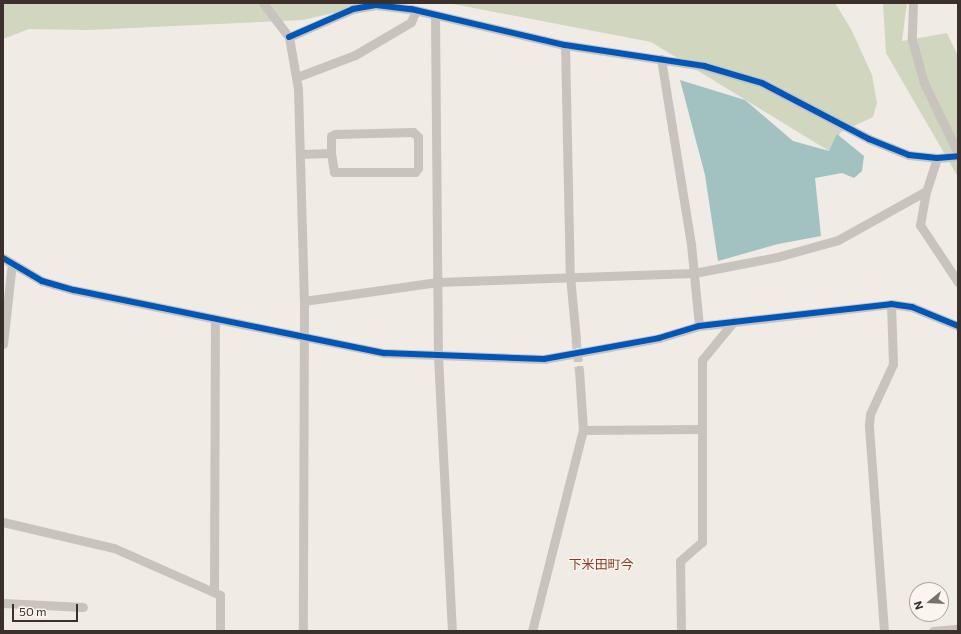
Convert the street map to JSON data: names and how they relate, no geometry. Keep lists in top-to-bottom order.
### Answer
{
  "districts": ["下米田町今"],
  "scale_bar": "50 m",
  "north": "left"
}
